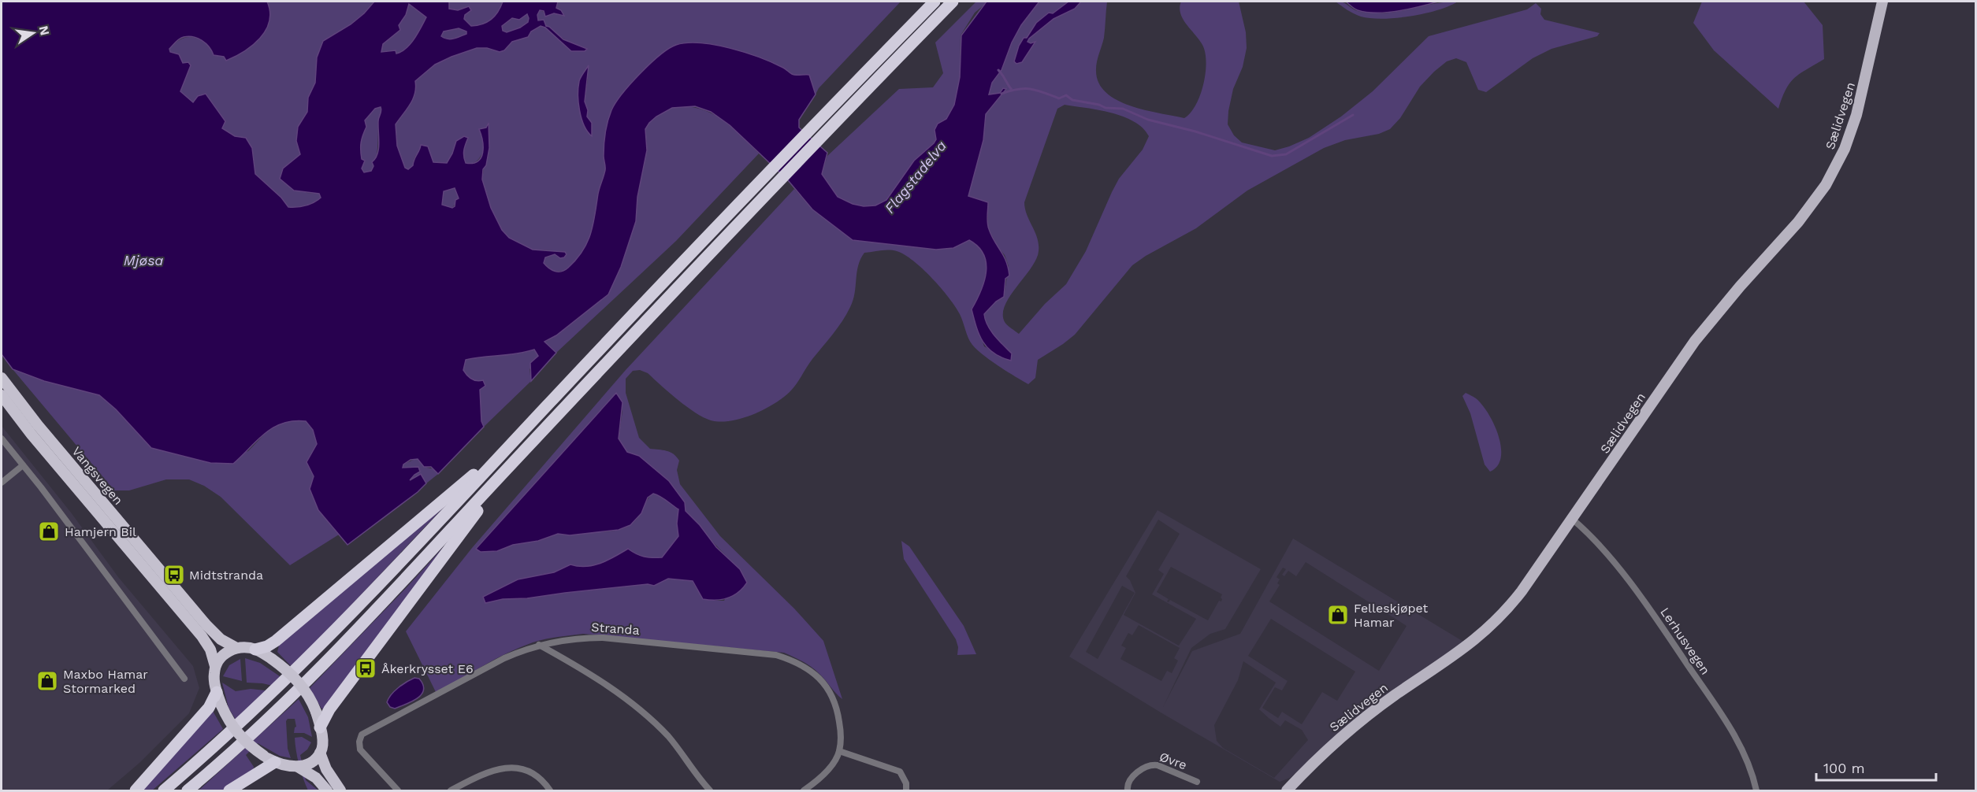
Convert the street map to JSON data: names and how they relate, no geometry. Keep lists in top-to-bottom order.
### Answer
{
  "streets": {
    "highway": ["Vangsvegen"],
    "main road": ["Sælidvegen"],
    "street": ["Stranda", "Lerhusvegen", "Øvre"]
  },
  "crossings": [
    ["Sælidvegen", "Lerhusvegen"]
  ],
  "water": ["Flagstadelva", "Mjøsa"],
  "places": {
    "shop": ["Hamjern Bil", "Felleskjøpet Hamar", "Maxbo Hamar Stormarked"],
    "bus stop": ["Midtstranda", "Åkerkrysset E6"]
  },
  "scale_bar": "100 m",
  "north": "right"
}
